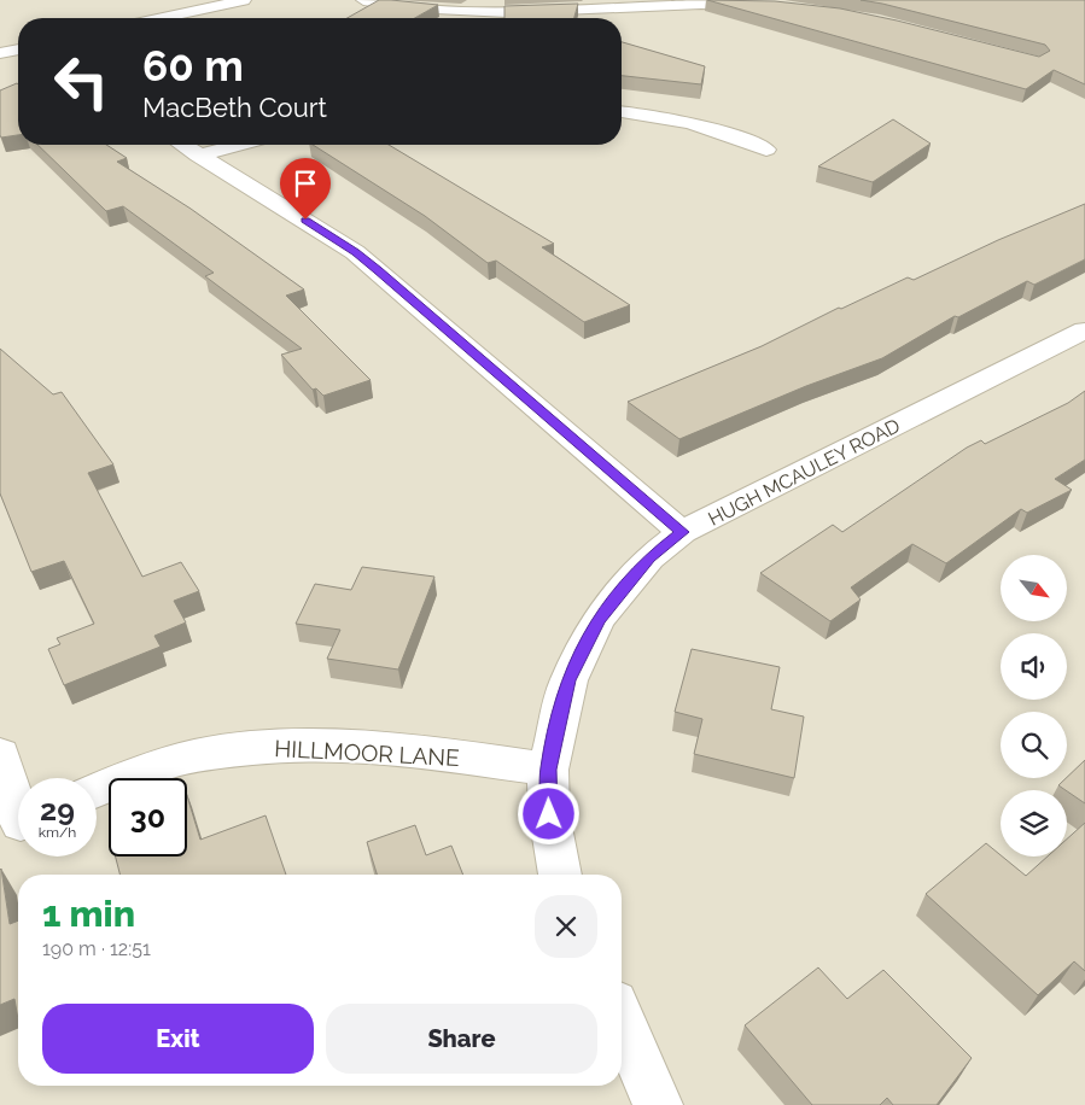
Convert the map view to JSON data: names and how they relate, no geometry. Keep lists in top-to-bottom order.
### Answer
{
  "streets": {
    "street": ["HUGH MCAULEY ROAD", "HILLMOOR LANE"]
  },
  "crossings": [
    ["HUGH MCAULEY ROAD", "HILLMOOR LANE"]
  ],
  "north": "bottom right",
  "page": {
    "turn": ["60 m", "MacBeth Court"],
    "speed": "29 km/h",
    "limit": "30",
    "heading": ["1 min", "190 m · 12:51"],
    "buttons": ["Exit", "Share"]
  }
}
